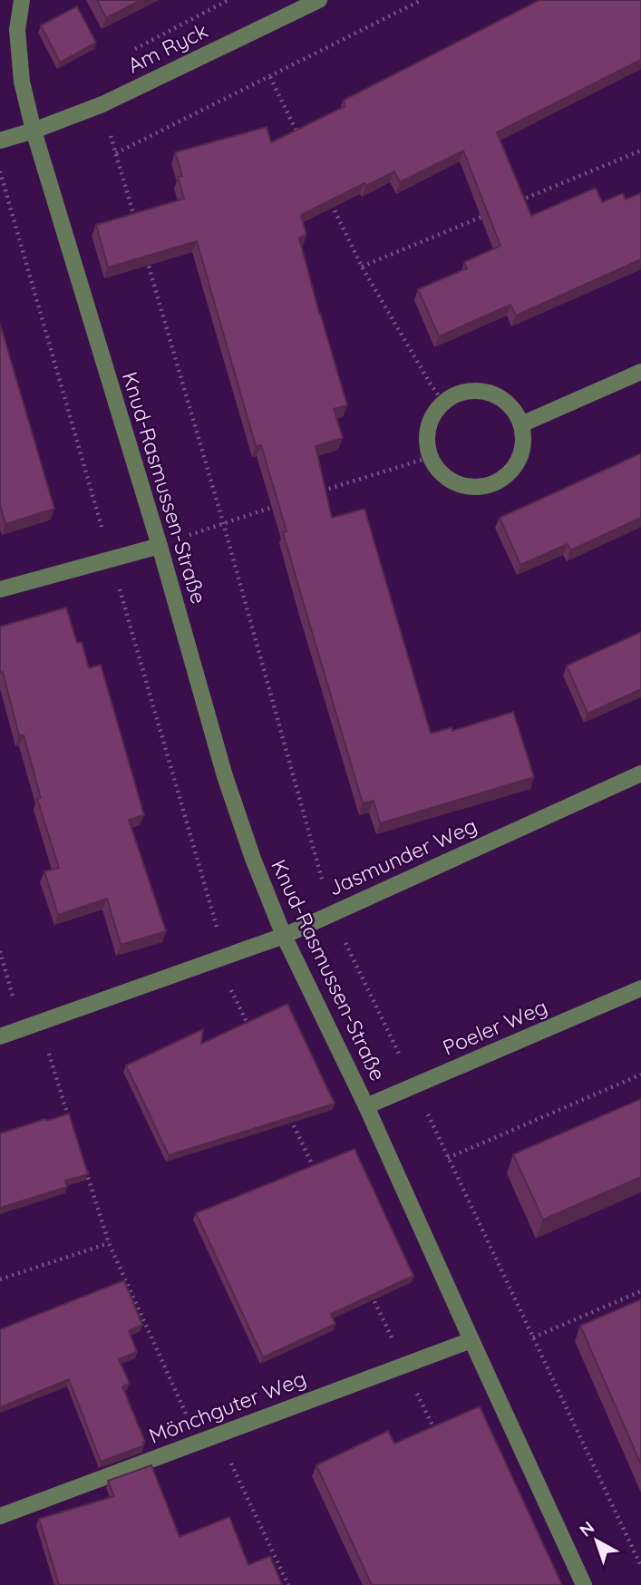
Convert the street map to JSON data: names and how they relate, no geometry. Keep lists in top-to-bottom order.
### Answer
{
  "streets": {
    "street": [
      "Am Ryck",
      "Knud-Rasmussen-Straße",
      "Jasmunder Weg",
      "Poeler Weg",
      "Mönchguter Weg"
    ]
  },
  "crossings": [
    ["Am Ryck", "Knud-Rasmussen-Straße"],
    ["Knud-Rasmussen-Straße", "Jasmunder Weg"],
    ["Knud-Rasmussen-Straße", "Poeler Weg"],
    ["Knud-Rasmussen-Straße", "Mönchguter Weg"]
  ],
  "north": "top left"
}
